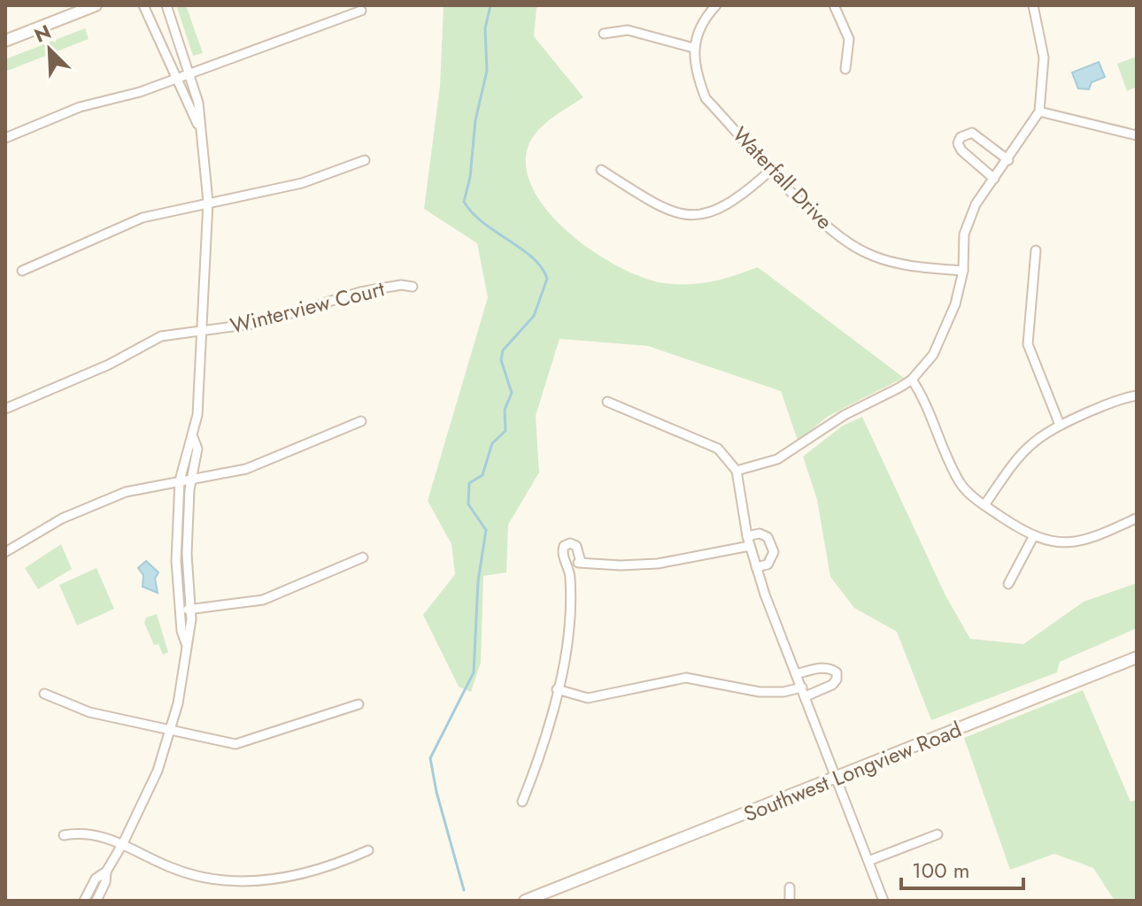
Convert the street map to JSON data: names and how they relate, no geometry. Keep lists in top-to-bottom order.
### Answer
{
  "streets": {
    "street": ["Waterfall Drive", "Winterview Court", "Southwest Longview Road"]
  },
  "scale_bar": "100 m",
  "north": "top left"
}
